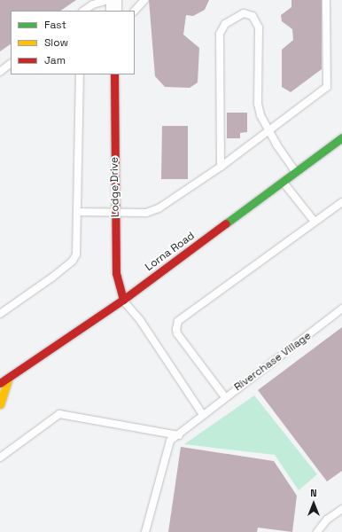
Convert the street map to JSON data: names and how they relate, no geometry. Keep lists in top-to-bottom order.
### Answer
{
  "streets": {
    "street": ["Lodge Drive", "Lorna Road"],
    "lane": ["Riverchase Village"]
  },
  "crossings": [
    ["Lodge Drive", "Lorna Road"]
  ],
  "legend": ["Fast", "Slow", "Jam"],
  "north": "top"
}
